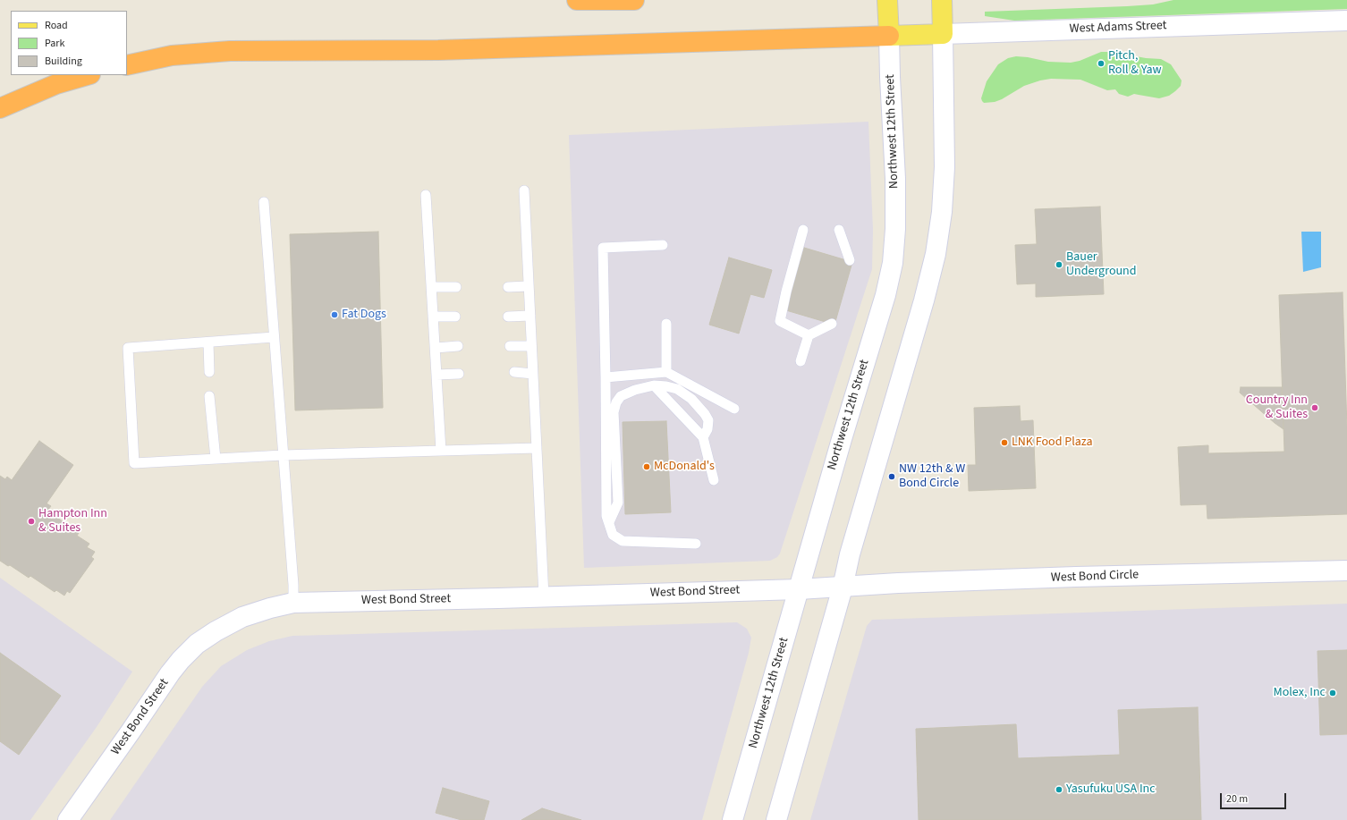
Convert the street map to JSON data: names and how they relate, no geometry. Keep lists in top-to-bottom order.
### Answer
{
  "streets": {
    "main road": [
      "West Adams Street",
      "Northwest 12th Street",
      "West Bond Circle",
      "West Bond Street"
    ]
  },
  "crossings": [
    ["West Adams Street", "Northwest 12th Street"],
    ["Northwest 12th Street", "West Bond Street"],
    ["West Bond Circle", "West Bond Street"]
  ],
  "places": [
    "Pitch, Roll & Yaw",
    "Bauer Underground",
    "Fat Dogs",
    "Country Inn & Suites",
    "LNK Food Plaza",
    "McDonald's",
    "NW 12th & W Bond Circle",
    "Hampton Inn & Suites",
    "Molex, Inc",
    "Yasufuku USA Inc"
  ],
  "legend": ["Road", "Park", "Building"],
  "scale_bar": "20 m"
}
